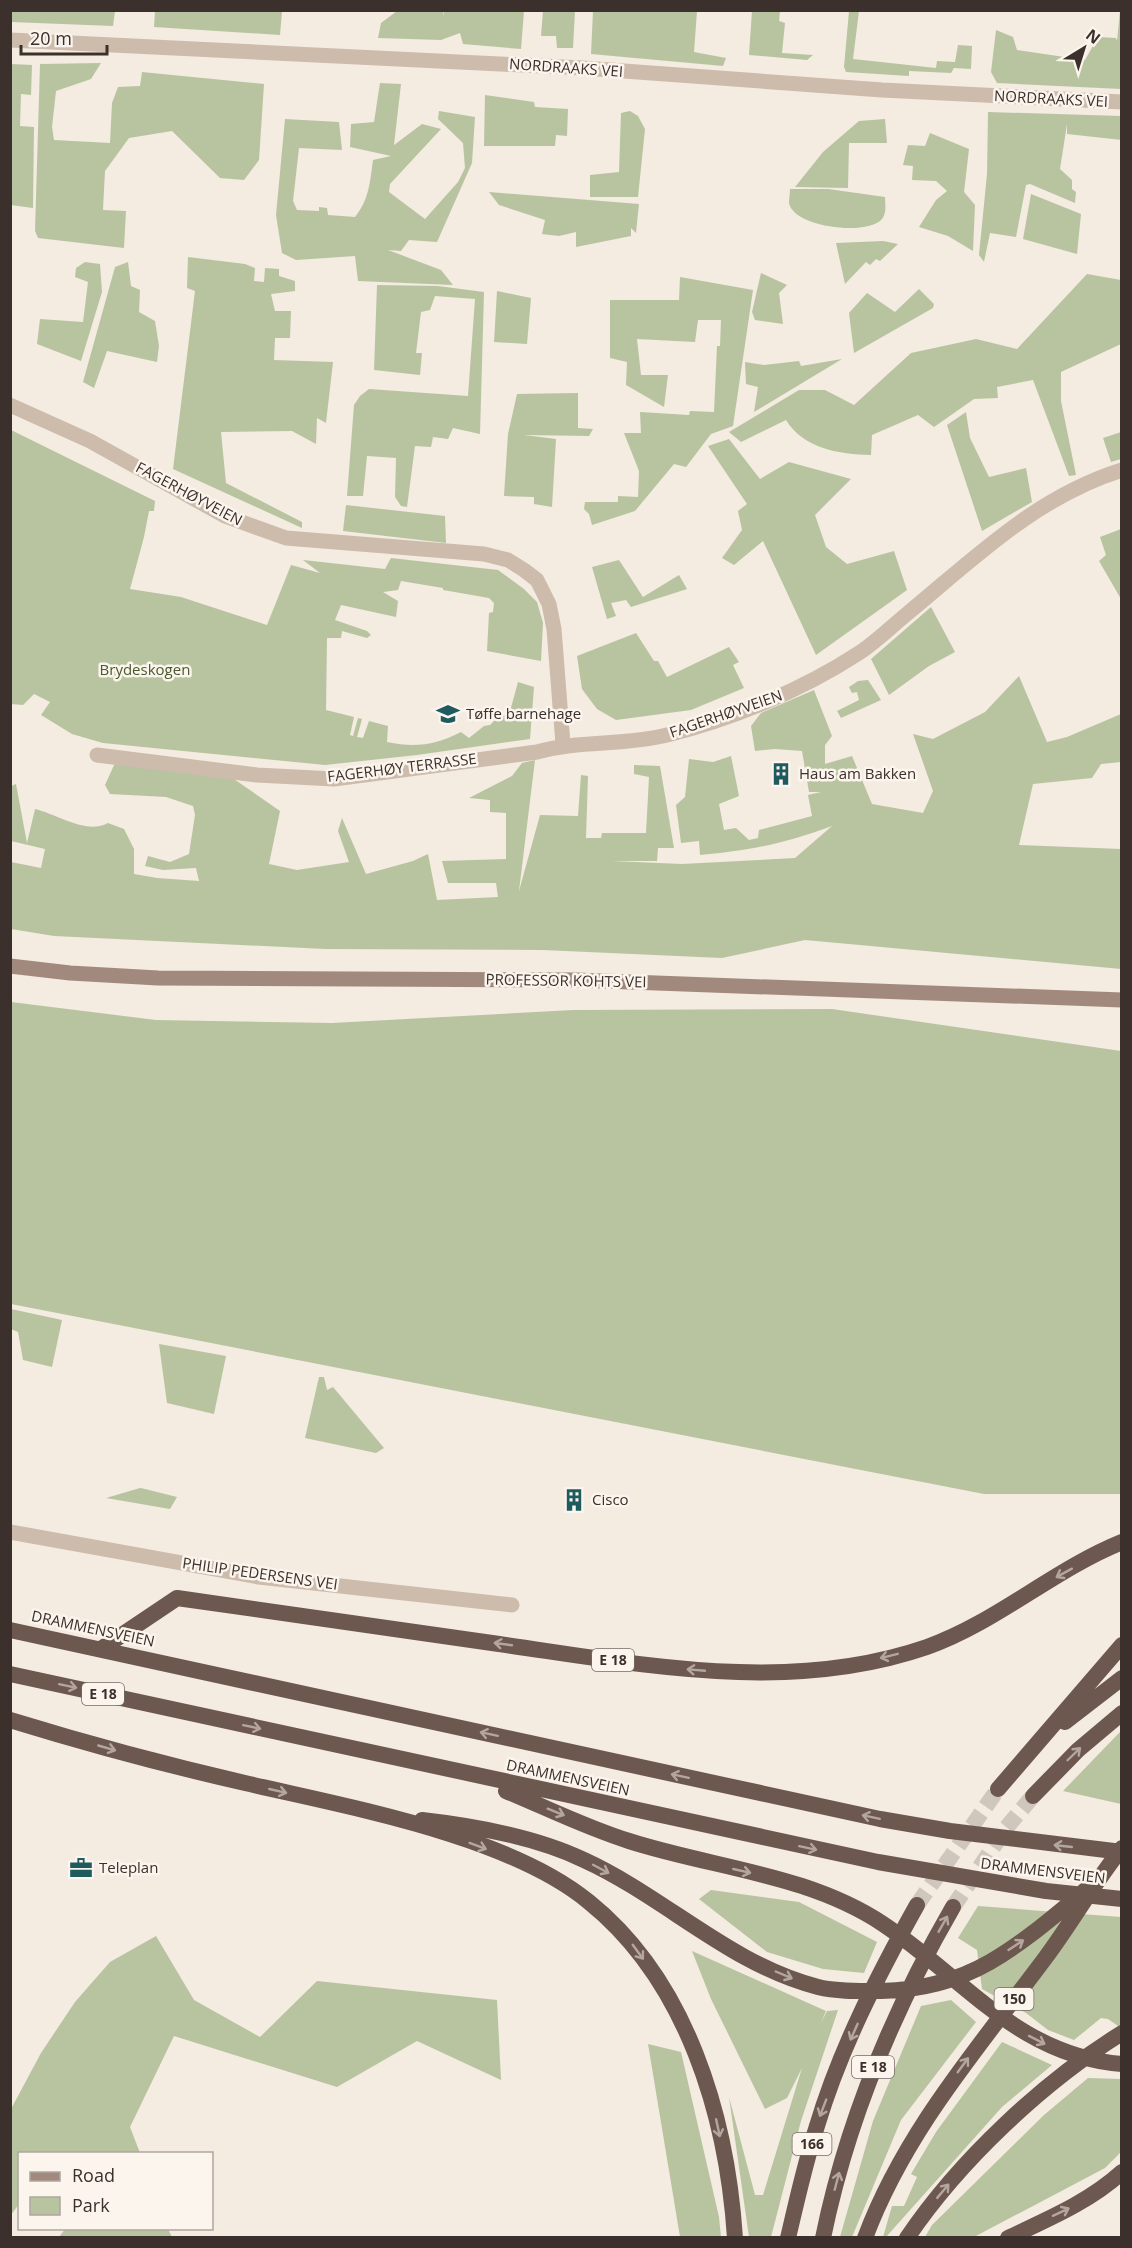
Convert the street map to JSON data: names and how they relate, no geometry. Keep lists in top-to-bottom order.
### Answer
{
  "streets": {
    "highway": [
      "DRAMMENSVEIEN",
      "E 18",
      "150",
      "166"
    ],
    "main road": ["PROFESSOR KOHTS VEI"],
    "street": [
      "NORDRAAKS VEI",
      "FAGERHØYVEIEN",
      "FAGERHØY TERRASSE",
      "PHILIP PEDERSENS VEI"
    ]
  },
  "crossings": [
    ["FAGERHØYVEIEN", "FAGERHØY TERRASSE"],
    ["DRAMMENSVEIEN", "E 18"],
    ["DRAMMENSVEIEN", "150"]
  ],
  "parks": ["Brydeskogen"],
  "places": {
    "school or university": ["Tøffe barnehage"],
    "building": ["Haus am Bakken", "Cisco"],
    "office": ["Teleplan"]
  },
  "legend": ["Road", "Park"],
  "scale_bar": "20 m",
  "north": "top right"
}
